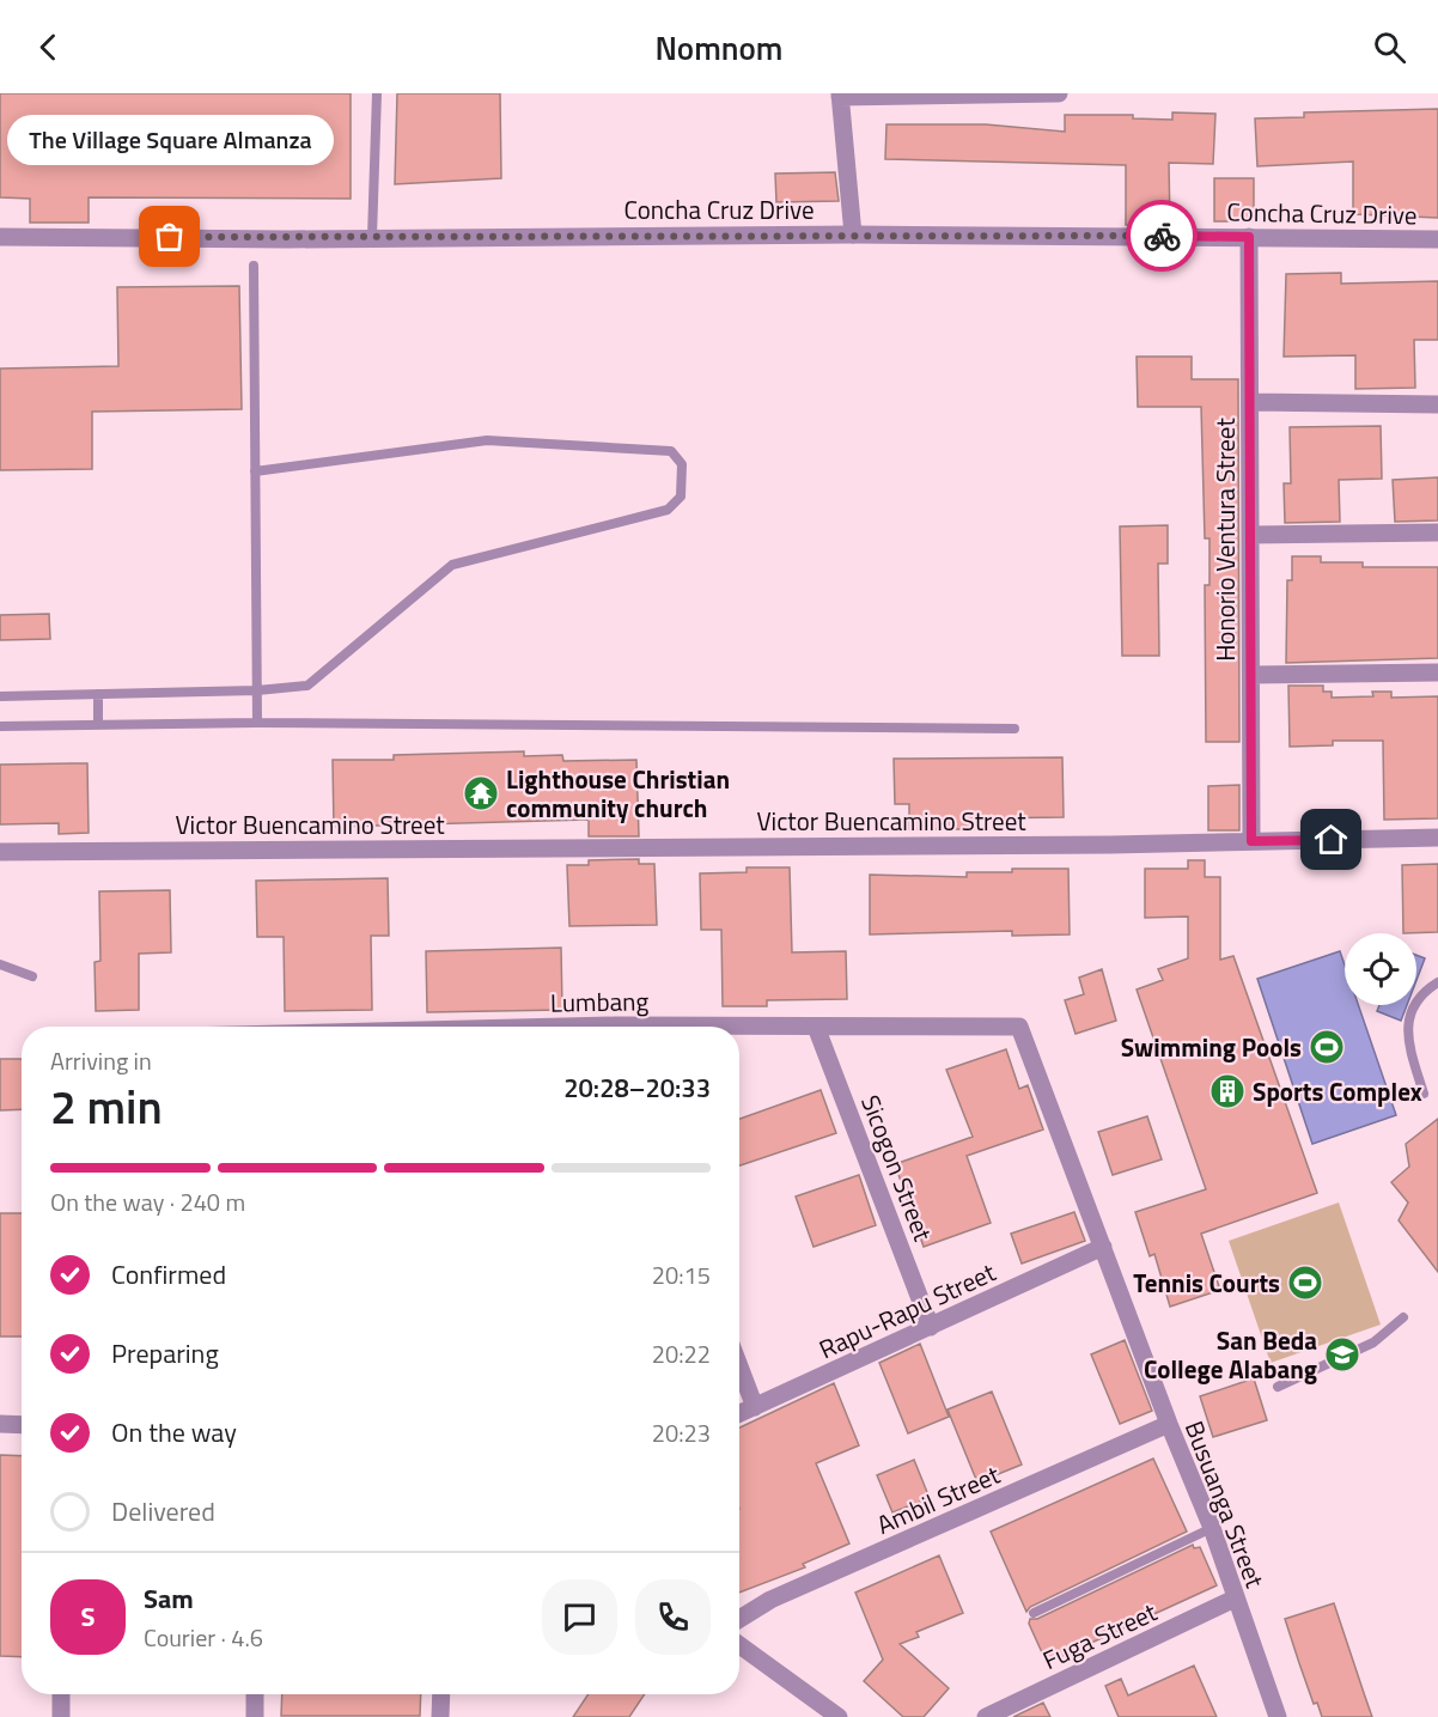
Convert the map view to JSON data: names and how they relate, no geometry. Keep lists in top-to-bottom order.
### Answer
{
  "streets": {
    "street": [
      "Concha Cruz Drive",
      "Honorio Ventura Street",
      "Victor Buencamino Street",
      "Lumbang",
      "Sicogon Street",
      "Rapu-Rapu Street",
      "Ambil Street",
      "Busuanga Street",
      "Fuga Street"
    ]
  },
  "crossings": [
    ["Concha Cruz Drive", "Honorio Ventura Street"],
    ["Honorio Ventura Street", "Victor Buencamino Street"],
    ["Lumbang", "Sicogon Street"],
    ["Lumbang", "Busuanga Street"],
    ["Sicogon Street", "Rapu-Rapu Street"],
    ["Rapu-Rapu Street", "Busuanga Street"],
    ["Ambil Street", "Busuanga Street"],
    ["Busuanga Street", "Fuga Street"]
  ],
  "places": {
    "other": ["The Village Square Almanza"],
    "temple": ["Lighthouse Christian community church"],
    "sports": ["Swimming Pools", "Tennis Courts"],
    "building": ["Sports Complex"],
    "school or university": ["San Beda College Alabang"]
  },
  "page": {
    "header": "Nomnom",
    "bubble": "The Village Square Almanza",
    "heading": ["2 min", "Arriving in", "20:28–20:33"],
    "panel": ["Sam", "Courier · 4.6"],
    "bar": "On the way · 240 m",
    "list": [
      ["Confirmed", "20:15"],
      ["Preparing", "20:22"],
      ["On the way", "20:23"],
      "Delivered"
    ],
    "round": "S"
  }
}
